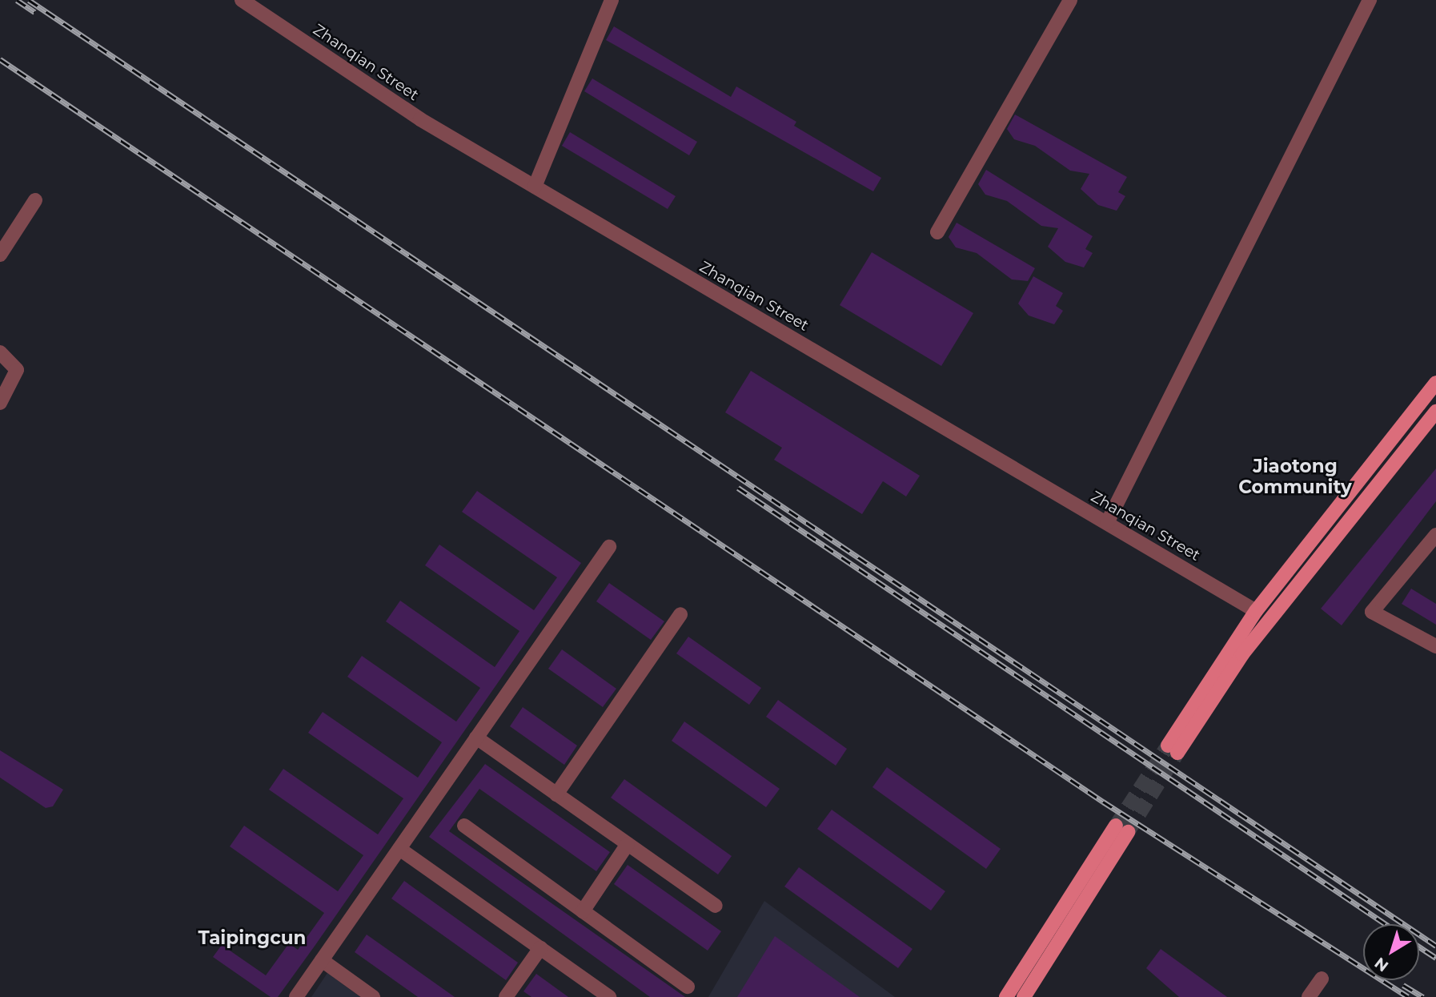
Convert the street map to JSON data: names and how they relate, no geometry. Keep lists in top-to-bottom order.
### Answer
{
  "streets": {
    "street": ["Zhanqian Street"]
  },
  "districts": ["Jiaotong Community", "Taipingcun"],
  "north": "bottom left"
}
